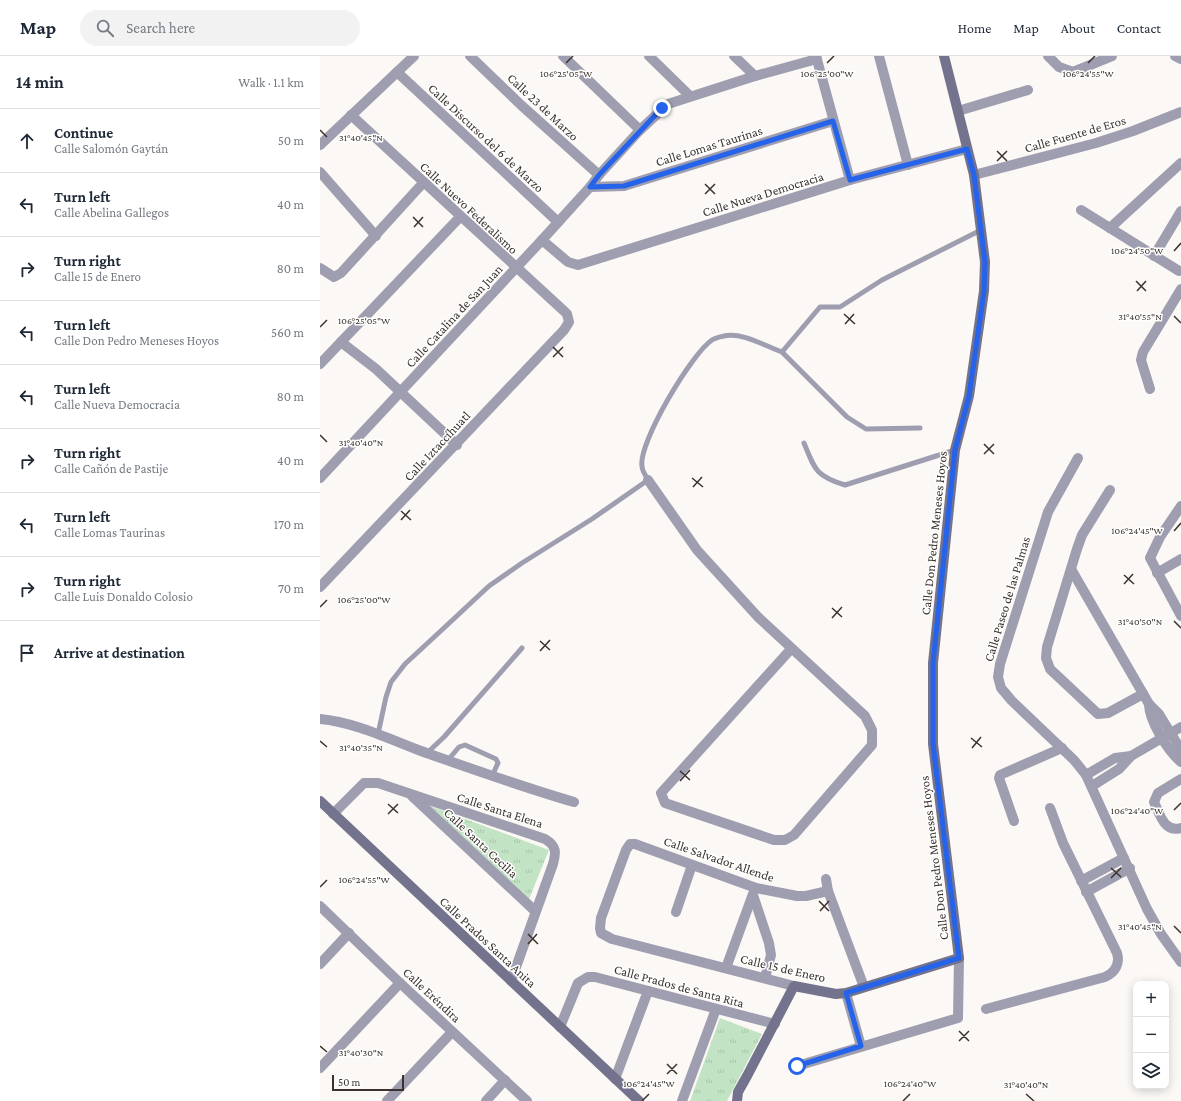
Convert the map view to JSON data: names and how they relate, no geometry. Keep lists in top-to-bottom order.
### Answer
{
  "streets": {
    "street": [
      "Calle 23 de Marzo",
      "Calle Fuente de Eros",
      "Calle Discurso del 6 de Marzo",
      "Calle Lomas Taurinas",
      "Calle Nueva Democracia",
      "Calle Nuevo Federalismo",
      "Calle Catalina de San Juan",
      "Calle Iztaccíhuatl",
      "Calle Don Pedro Meneses Hoyos",
      "Calle Paseo de las Palmas",
      "Calle Santa Elena",
      "Calle Santa Cecilia",
      "Calle Salvador Allende",
      "Calle Prados Santa Anita",
      "Calle 15 de Enero",
      "Calle Prados de Santa Rita",
      "Calle Eréndira"
    ]
  },
  "crossings": [
    ["Calle 23 de Marzo", "Calle Catalina de San Juan"],
    ["Calle Fuente de Eros", "Calle Don Pedro Meneses Hoyos"],
    ["Calle Discurso del 6 de Marzo", "Calle Catalina de San Juan"],
    ["Calle Lomas Taurinas", "Calle Catalina de San Juan"],
    ["Calle Nueva Democracia", "Calle Catalina de San Juan"],
    ["Calle Nueva Democracia", "Calle Don Pedro Meneses Hoyos"],
    ["Calle Nuevo Federalismo", "Calle Catalina de San Juan"],
    ["Calle Nuevo Federalismo", "Calle Iztaccíhuatl"],
    ["Calle Don Pedro Meneses Hoyos", "Calle 15 de Enero"],
    ["Calle Santa Elena", "Calle Santa Cecilia"],
    ["Calle Santa Elena", "Calle Prados Santa Anita"],
    ["Calle Salvador Allende", "Calle 15 de Enero"],
    ["Calle Prados Santa Anita", "Calle Prados de Santa Rita"]
  ],
  "scale_bar": "50 m",
  "page": {
    "header": "Map",
    "search": "Search here",
    "nav": [
      "Home",
      "Map",
      "About",
      "Contact"
    ],
    "heading": ["14 min", "Walk · 1.1 km"],
    "list": [
      ["Continue", "Calle Salomón Gaytán", "50 m"],
      ["Turn left", "Calle Abelina Gallegos", "40 m"],
      ["Turn right", "Calle 15 de Enero", "80 m"],
      ["Turn left", "Calle Don Pedro Meneses Hoyos", "560 m"],
      ["Turn left", "Calle Nueva Democracia", "80 m"],
      ["Turn right", "Calle Cañón de Pastije", "40 m"],
      ["Turn left", "Calle Lomas Taurinas", "170 m"],
      ["Turn right", "Calle Luis Donaldo Colosio", "70 m"],
      "Arrive at destination"
    ],
    "map_buttons": ["+", "−"],
    "scale": "50 m"
  },
  "coordinates": [
    "106°25'05\"W",
    "106°25'00\"W",
    "106°24'55\"W",
    "31°40'45\"N",
    "106°24'50\"W",
    "31°40'55\"N",
    "31°40'40\"N",
    "106°24'45\"W",
    "31°40'50\"N",
    "31°40'35\"N",
    "106°24'40\"W",
    "31°40'30\"N"
  ]
}
